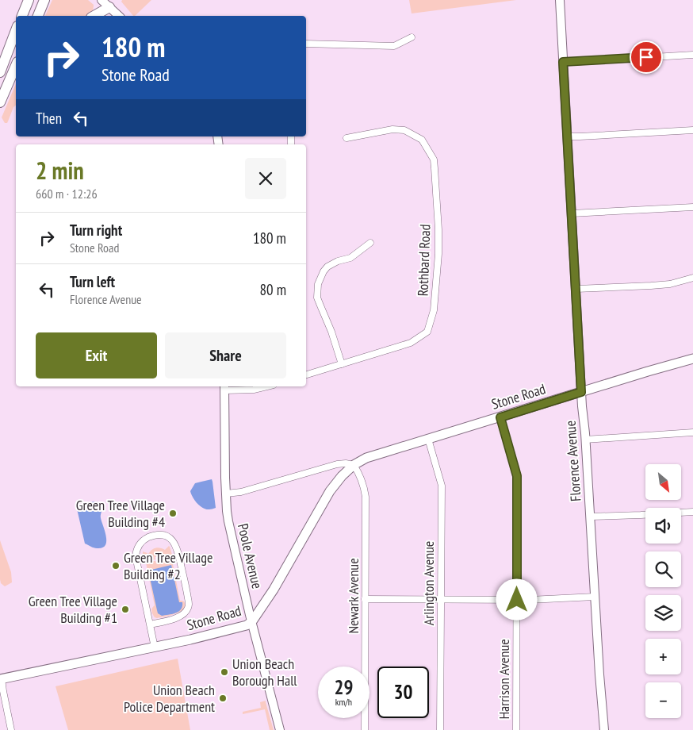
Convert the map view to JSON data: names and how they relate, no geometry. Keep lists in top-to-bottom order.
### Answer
{
  "streets": {
    "main road": ["Stone Road"],
    "street": [
      "Rothbard Road",
      "Florence Avenue",
      "Poole Avenue",
      "Arlington Avenue",
      "Newark Avenue",
      "Harrison Avenue"
    ]
  },
  "crossings": [
    ["Stone Road", "Florence Avenue"],
    ["Stone Road", "Poole Avenue"],
    ["Stone Road", "Arlington Avenue"],
    ["Stone Road", "Newark Avenue"],
    ["Stone Road", "Harrison Avenue"]
  ],
  "places": [
    "Green Tree Village Building #4",
    "Green Tree Village Building #2",
    "Green Tree Village Building #1",
    "Union Beach Borough Hall",
    "Union Beach Police Department"
  ],
  "north": "bottom right",
  "page": {
    "turn": ["180 m", "Stone Road"],
    "then": "Then",
    "heading": ["2 min", "660 m · 12:26"],
    "list": [
      {
        "name": "Turn right",
        "note": "Stone Road",
        "value": "180 m"
      },
      {
        "name": "Turn left",
        "note": "Florence Avenue",
        "value": "80 m"
      }
    ],
    "buttons": ["Exit", "Share"],
    "map_buttons": ["+", "−"],
    "speed": "29 km/h",
    "limit": "30"
  }
}
